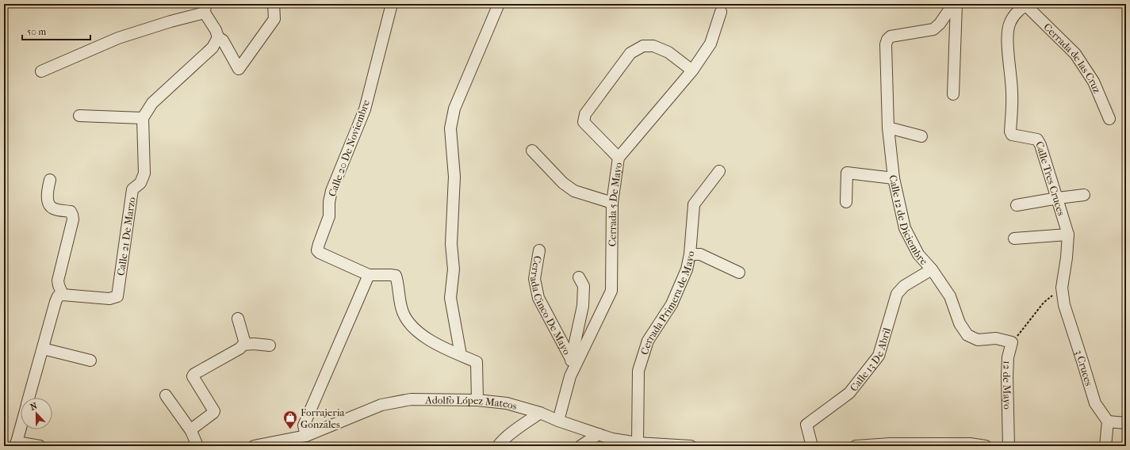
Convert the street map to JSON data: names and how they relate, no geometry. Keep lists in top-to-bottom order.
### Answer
{
  "streets": {
    "street": [
      "Cerrada de las Cruz",
      "Calle 20 De Noviembre",
      "Calle Tres Cruces",
      "Cerrada 5 De Mayo",
      "Calle 12 de Diciembre",
      "Calle 21 De Marzo",
      "Cerrada Primera de Mayo",
      "Cerrada Cinco De Mayo",
      "Calle 13 De Abril",
      "3 Cruces",
      "12 de Mayo",
      "Adolfo López Mateos"
    ]
  },
  "crossings": [
    ["Cerrada de las Cruz", "Calle Tres Cruces"],
    ["Calle 20 De Noviembre", "Adolfo López Mateos"],
    ["Calle Tres Cruces", "3 Cruces"],
    ["Cerrada 5 De Mayo", "Adolfo López Mateos"],
    ["Calle 12 de Diciembre", "Calle 13 De Abril"],
    ["Calle 12 de Diciembre", "12 de Mayo"],
    ["Cerrada Primera de Mayo", "Adolfo López Mateos"]
  ],
  "places": {
    "shop": ["Forrajeria Gonzales"]
  },
  "scale_bar": "50 m",
  "north": "top"
}
